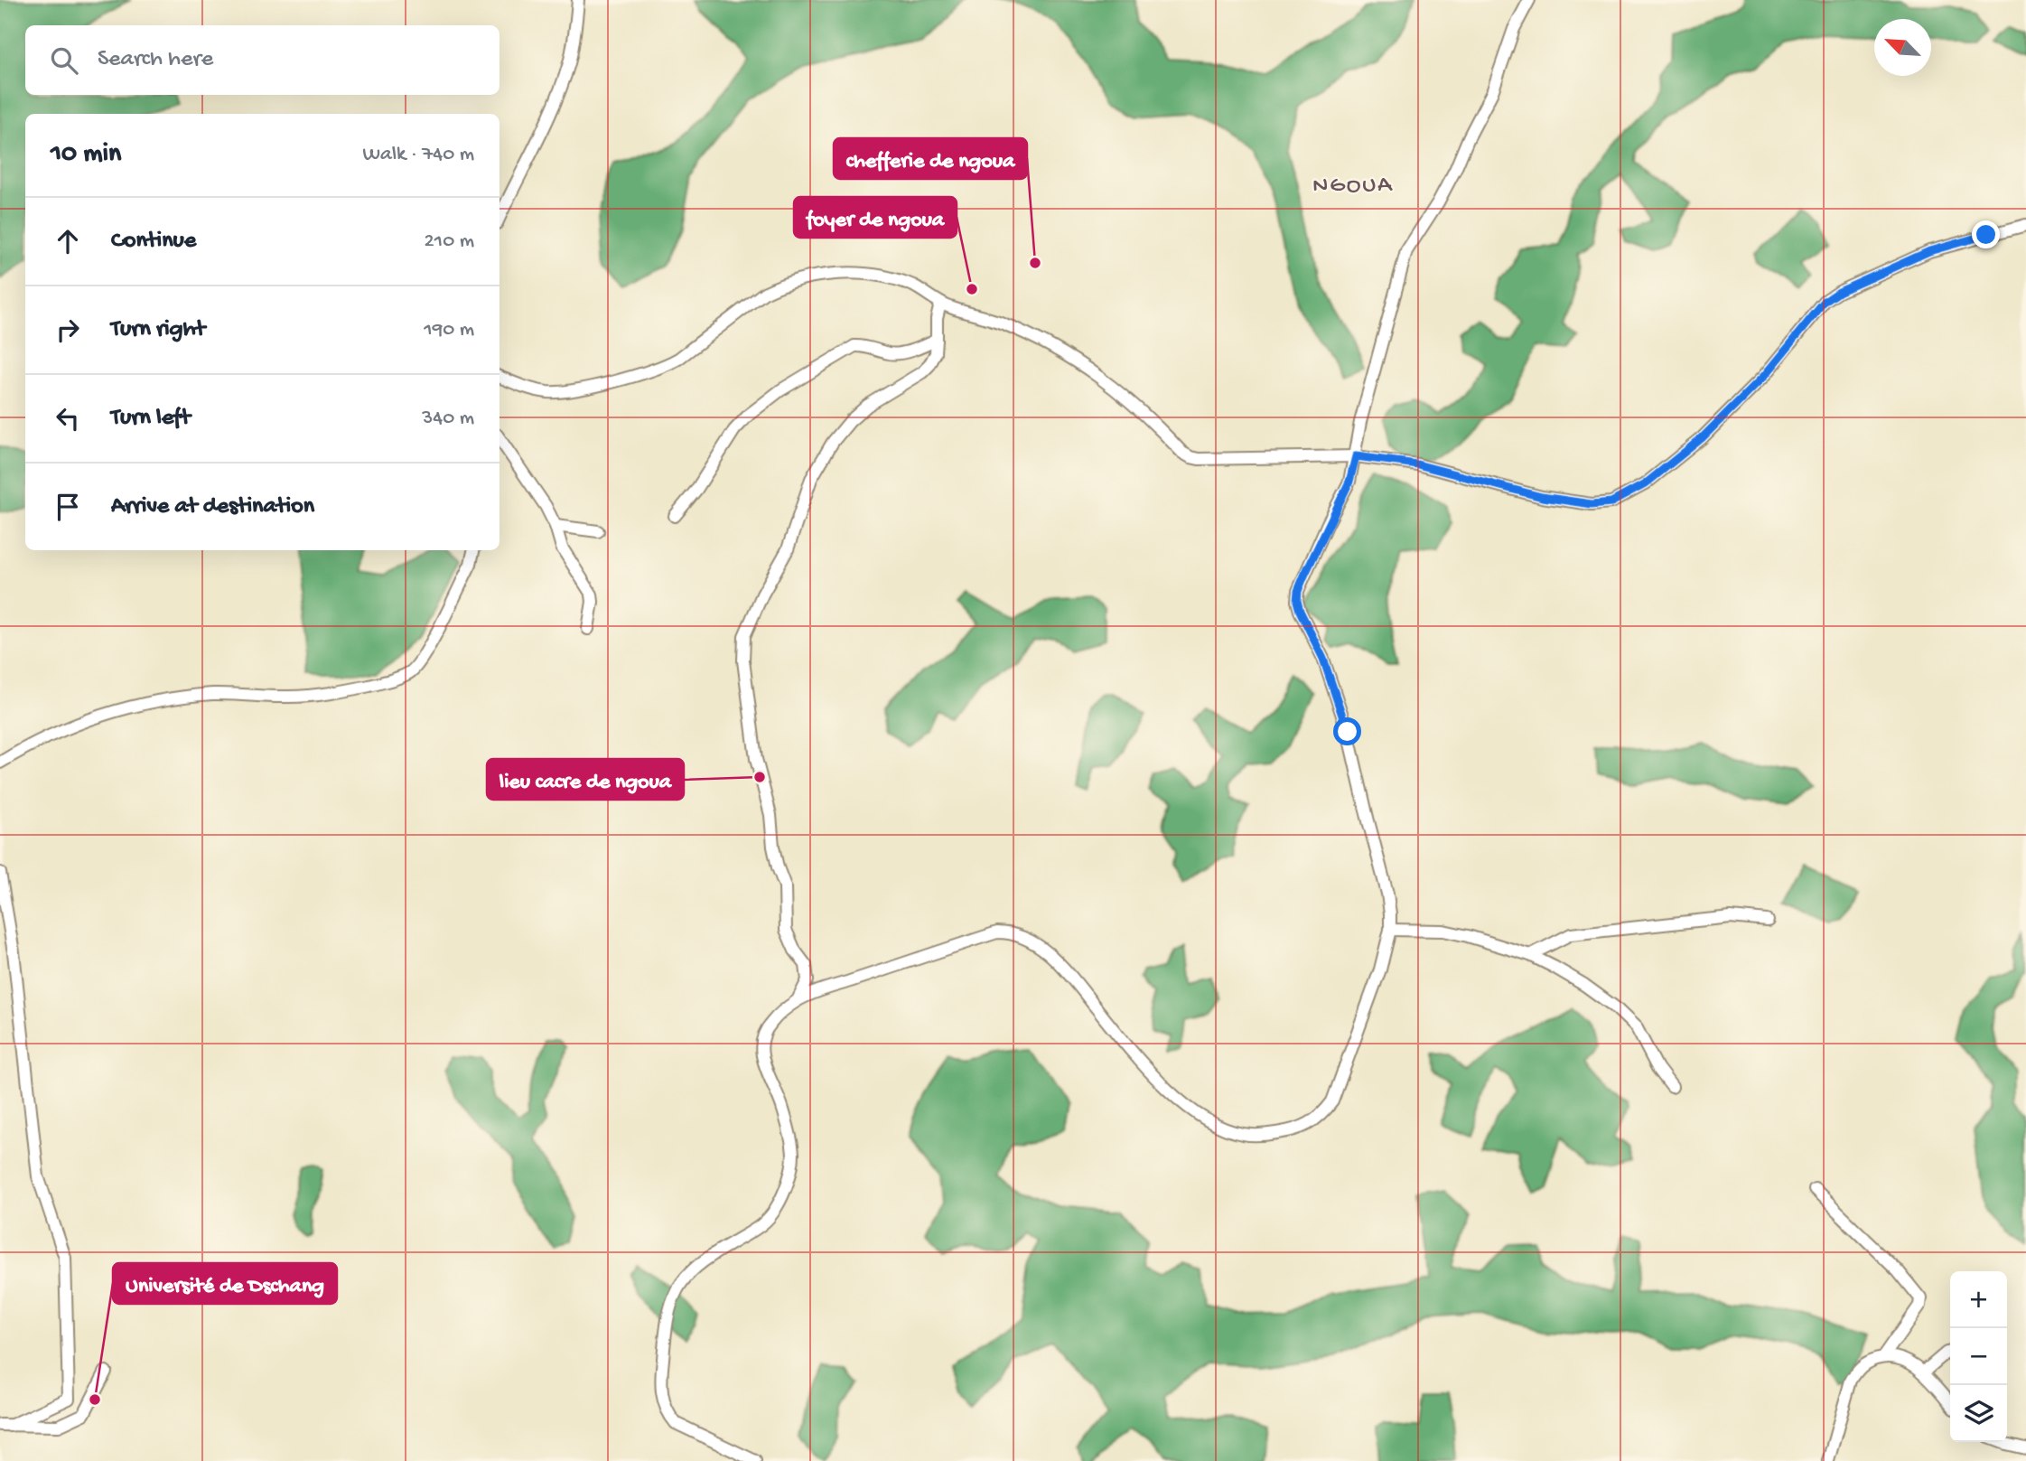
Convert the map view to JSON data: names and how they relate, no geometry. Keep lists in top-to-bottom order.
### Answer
{
  "districts": ["NGOUA"],
  "places": [
    "chefferie de ngoua",
    "foyer de ngoua",
    "lieu cacre de ngoua",
    "Université de Dschang"
  ],
  "north": "top left",
  "page": {
    "search": "Search here",
    "heading": ["10 min", "Walk · 740 m"],
    "list": [
      ["Continue", "210 m"],
      ["Turn right", "190 m"],
      ["Turn left", "340 m"],
      "Arrive at destination"
    ],
    "map_buttons": ["+", "−"]
  }
}
